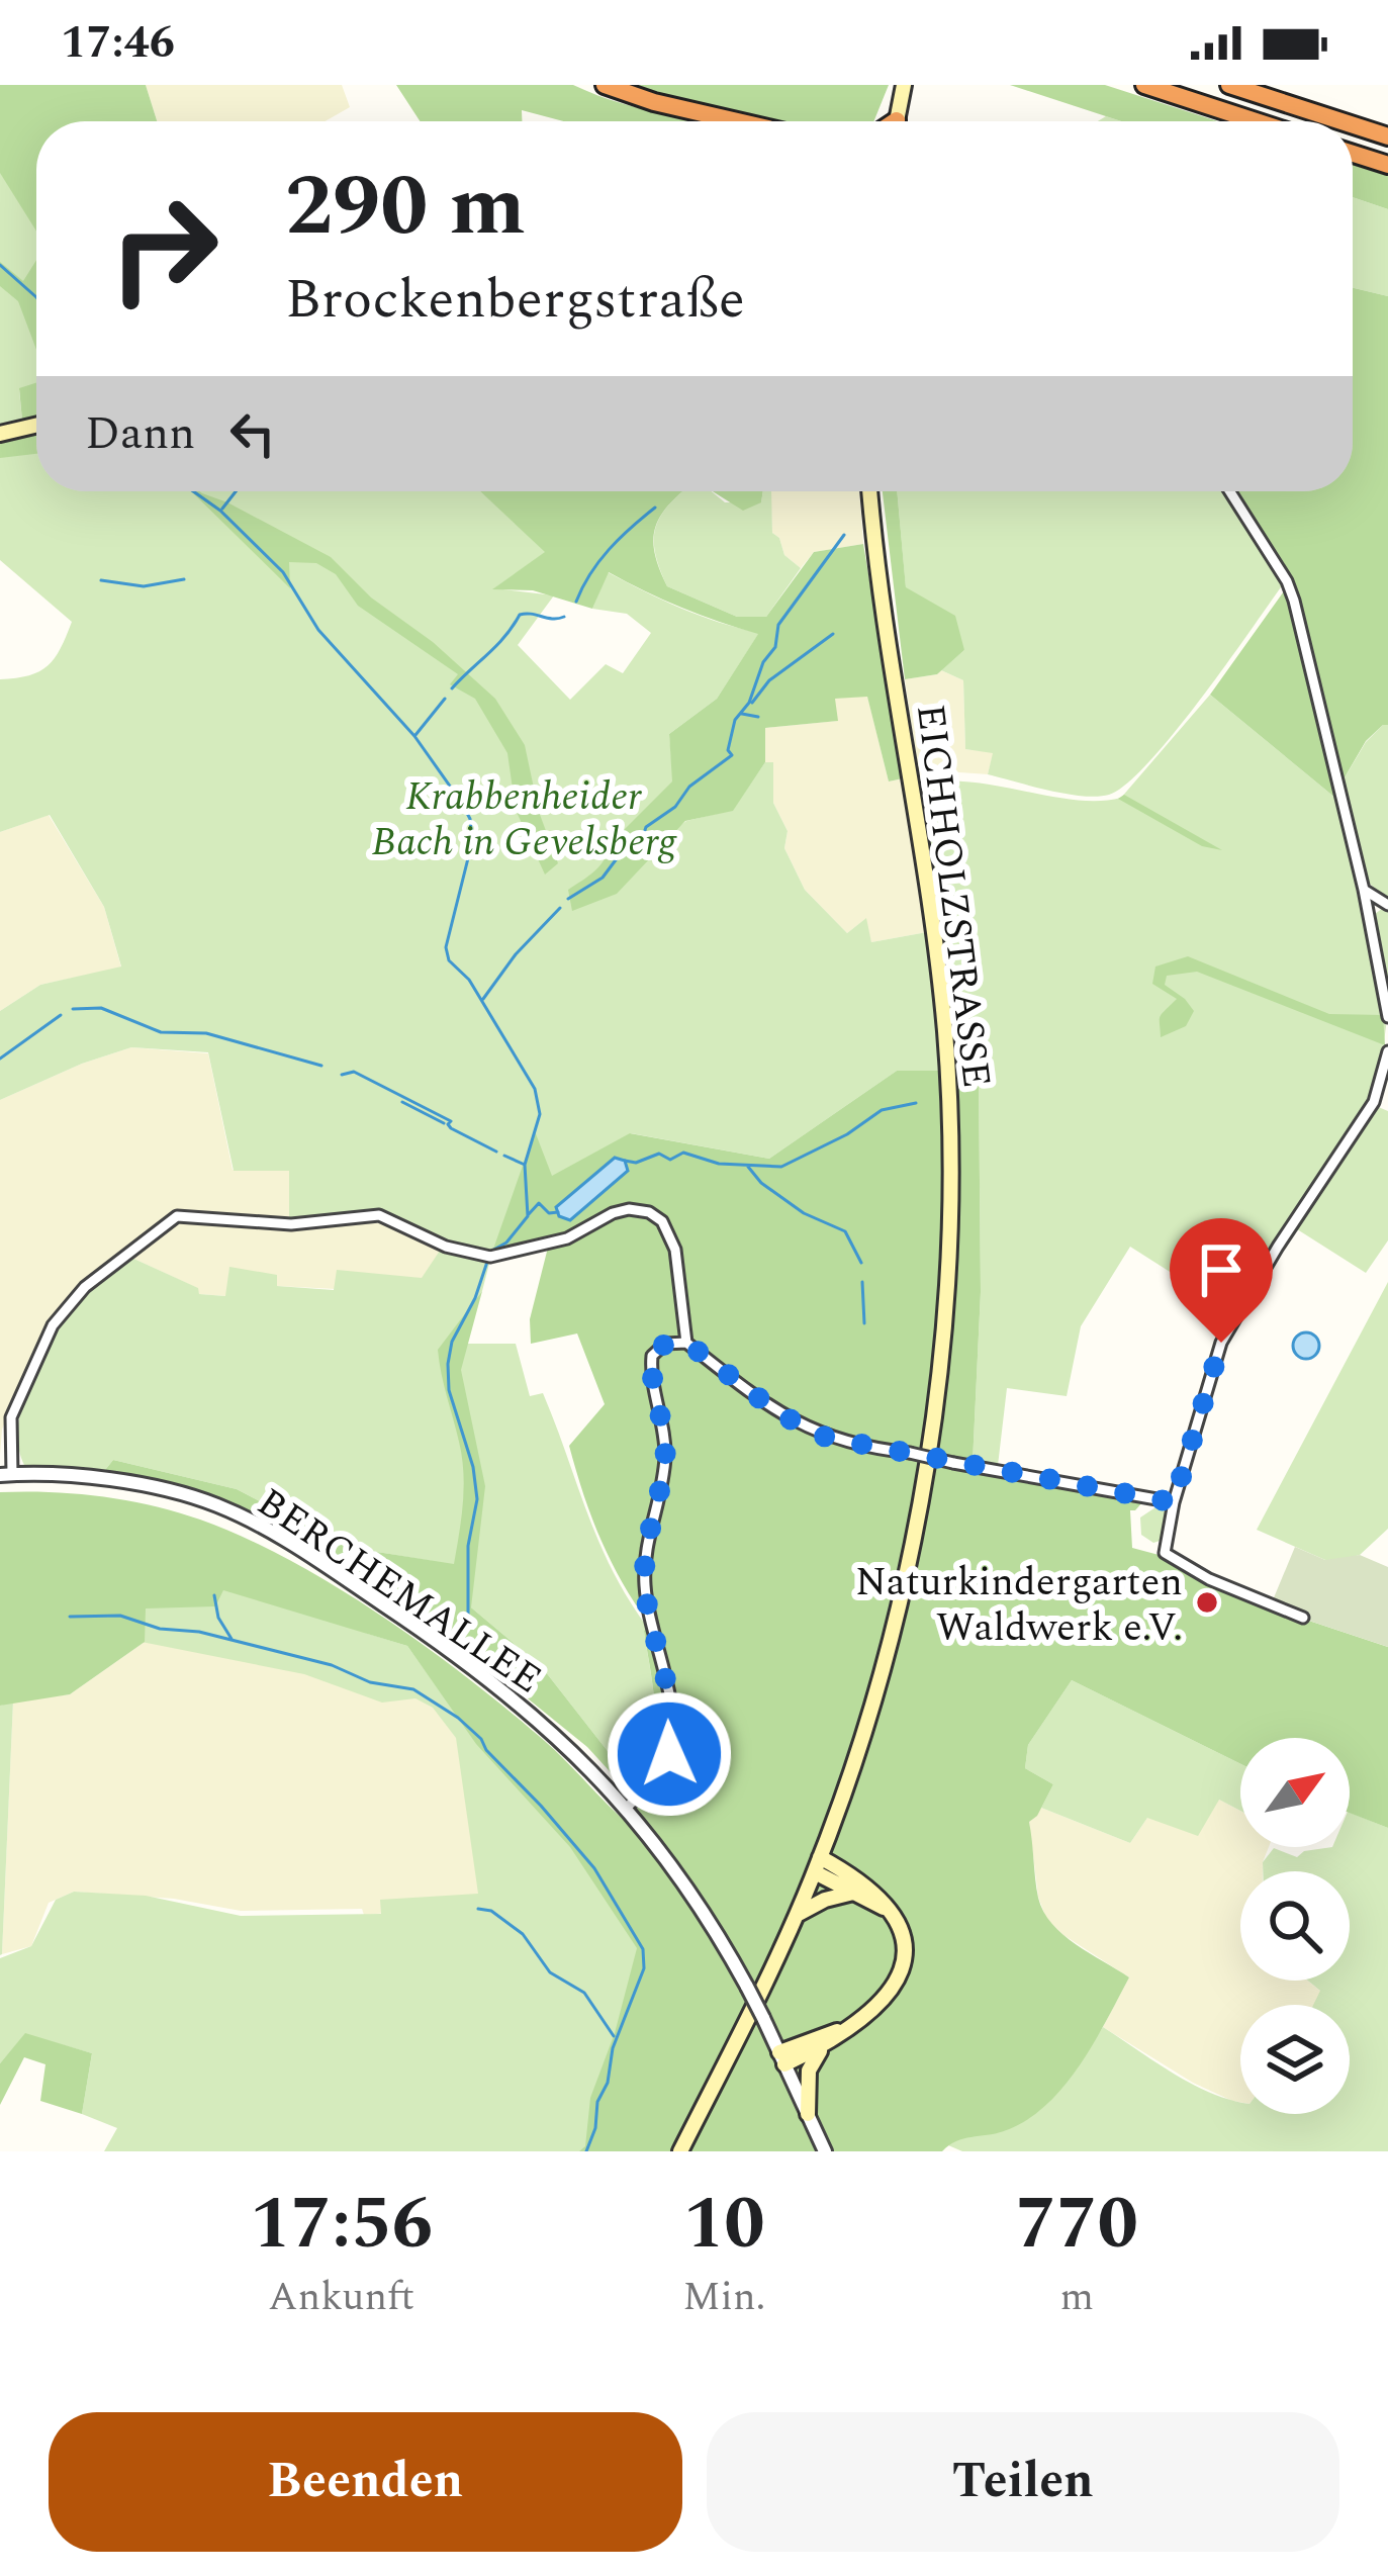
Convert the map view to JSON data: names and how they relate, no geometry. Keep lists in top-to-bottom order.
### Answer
{
  "streets": {
    "main road": ["EICHHOLZSTRASSE"],
    "street": ["BERCHEMALLEE"]
  },
  "parks": ["Krabbenheider Bach in Gevelsberg"],
  "places": ["Naturkindergarten Waldwerk e.V."],
  "north": "top right",
  "page": {
    "status": "17:46",
    "turn": ["290 m", "Brockenbergstraße"],
    "then": "Dann",
    "eta": [
      "17:56",
      "Ankunft",
      "10",
      "Min.",
      "770",
      "m"
    ],
    "buttons": ["Beenden", "Teilen"]
  }
}
